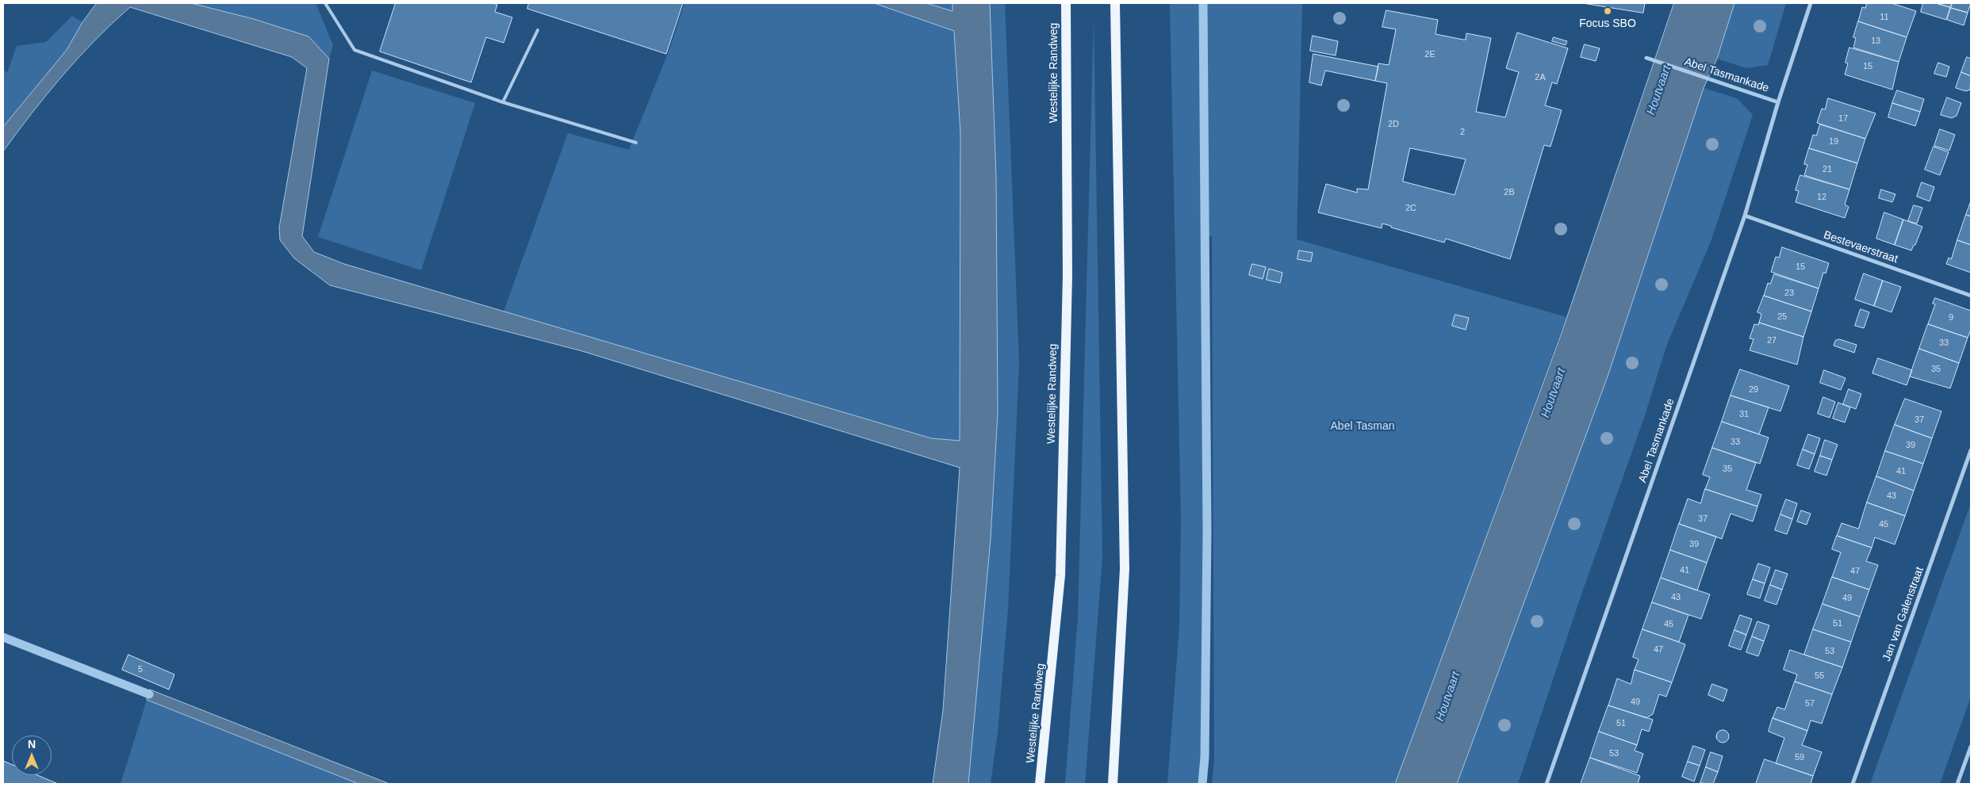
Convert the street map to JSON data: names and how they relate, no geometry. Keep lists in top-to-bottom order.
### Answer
{
  "streets": {
    "main road": ["Westelijke Randweg"],
    "street": ["Abel Tasmankade", "Bestevaerstraat", "Jan van Galenstraat"]
  },
  "crossings": [
    ["Abel Tasmankade", "Bestevaerstraat"]
  ],
  "water": ["Houtvaart"],
  "parks": ["Abel Tasman"],
  "places": ["Focus SBO"],
  "house_numbers": [
    "11",
    "13",
    "2E",
    "15",
    "2A",
    "17",
    "2D",
    "2",
    "19",
    "21",
    "2B",
    "12",
    "2C",
    "15",
    "23",
    "25",
    "9",
    "27",
    "33",
    "35",
    "29",
    "31",
    "37",
    "33",
    "39",
    "35",
    "41",
    "43",
    "37",
    "45",
    "39",
    "41",
    "47",
    "43",
    "49",
    "51",
    "45",
    "47",
    "53",
    "5",
    "55",
    "49",
    "57",
    "51",
    "53",
    "59"
  ],
  "north": "top"
}
